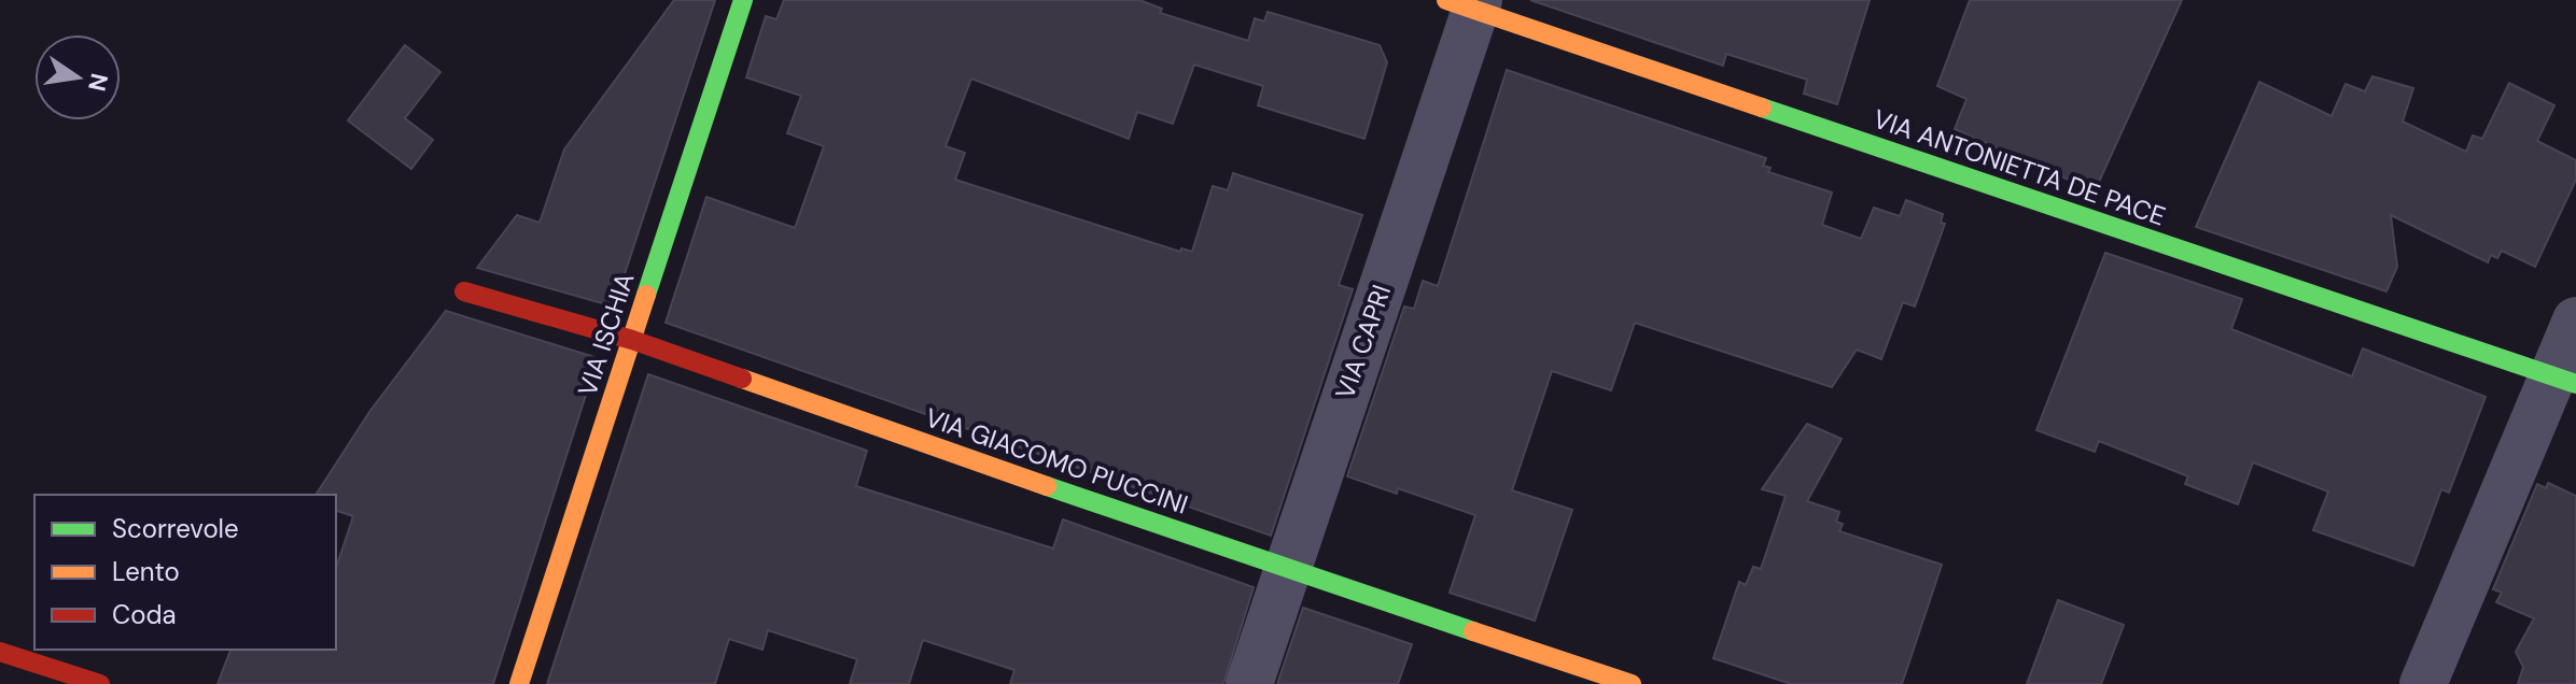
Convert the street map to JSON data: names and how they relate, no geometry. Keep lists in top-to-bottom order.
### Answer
{
  "streets": {
    "street": [
      "VIA ANTONIETTA DE PACE",
      "VIA ISCHIA",
      "VIA CAPRI",
      "VIA GIACOMO PUCCINI"
    ]
  },
  "crossings": [
    ["VIA ANTONIETTA DE PACE", "VIA CAPRI"],
    ["VIA ISCHIA", "VIA GIACOMO PUCCINI"],
    ["VIA CAPRI", "VIA GIACOMO PUCCINI"]
  ],
  "legend": ["Scorrevole", "Lento", "Coda"],
  "north": "right"
}
